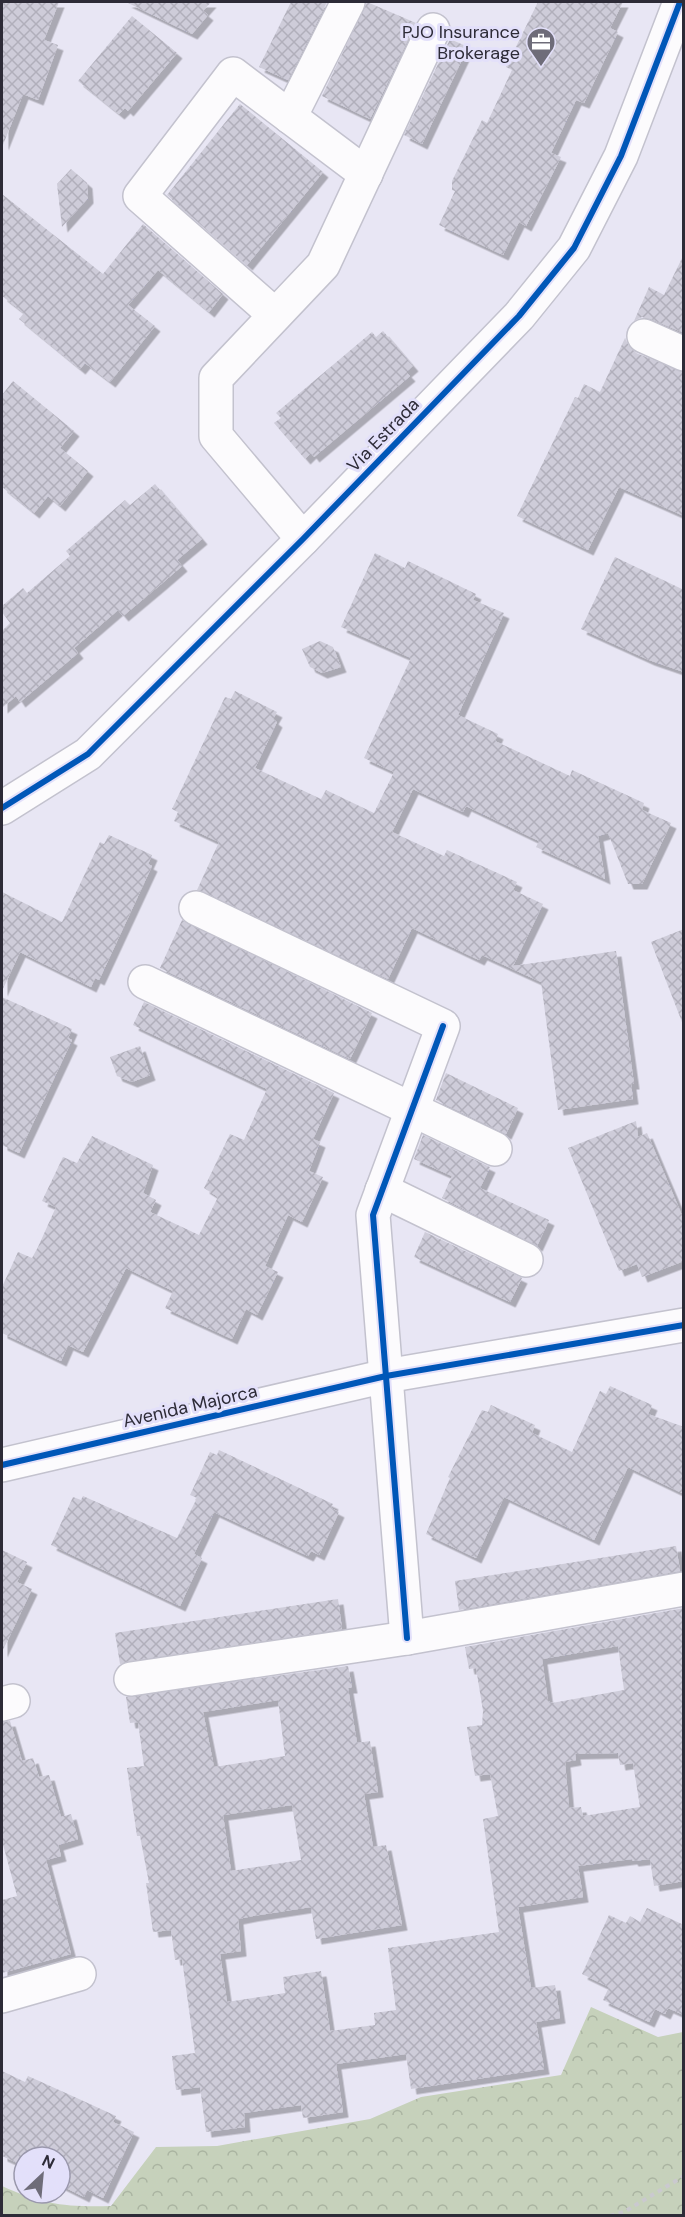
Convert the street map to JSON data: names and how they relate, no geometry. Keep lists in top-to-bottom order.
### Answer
{
  "streets": {
    "street": ["Via Estrada", "Avenida Majorca"]
  },
  "places": {
    "office": ["PJO Insurance Brokerage"]
  },
  "north": "top right"
}
